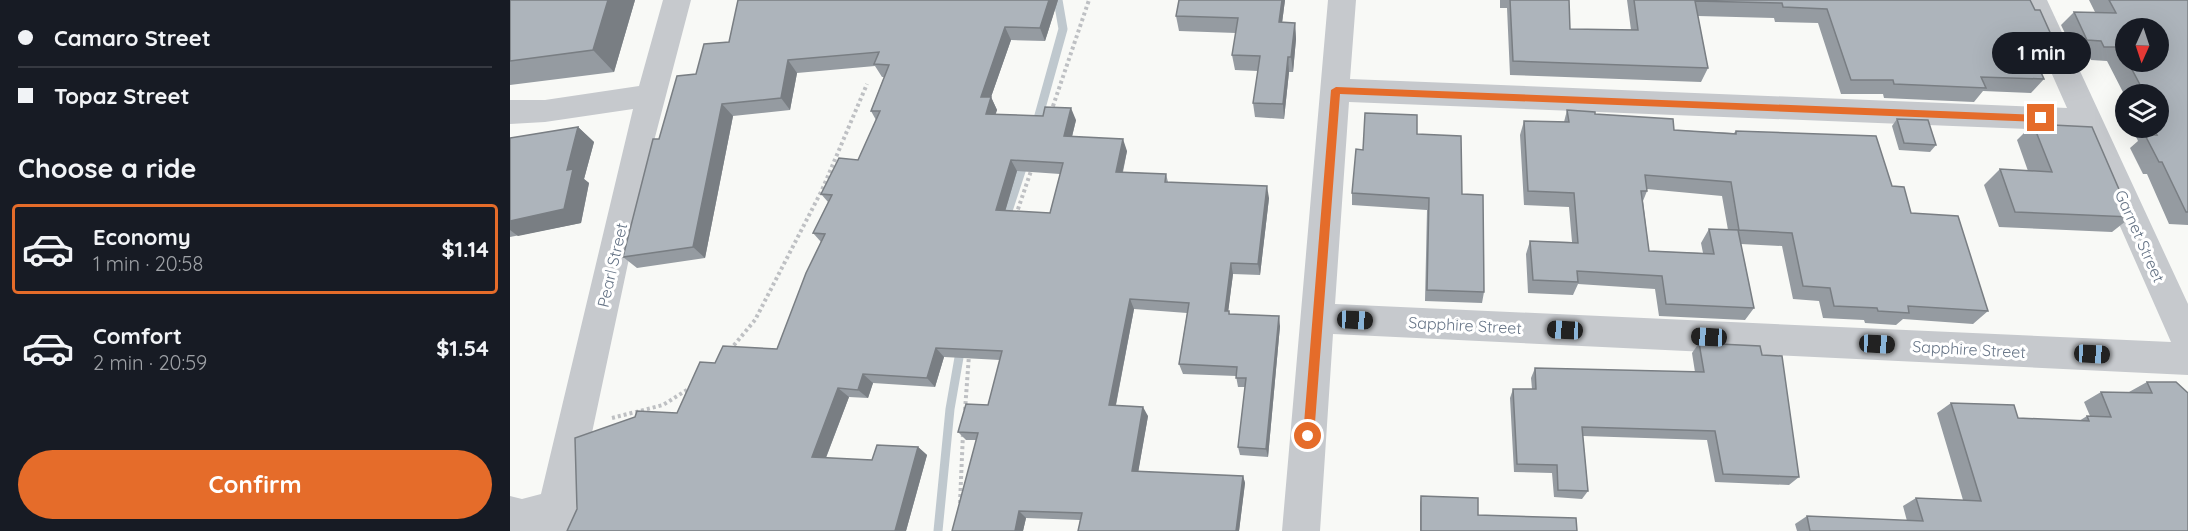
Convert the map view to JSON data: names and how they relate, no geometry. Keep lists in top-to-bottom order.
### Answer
{
  "streets": {
    "street": ["Garnet Street", "Pearl Street", "Sapphire Street"]
  },
  "north": "bottom",
  "page": {
    "banner": ["Camaro Street", "Topaz Street"],
    "bubble": "1 min",
    "heading": "Choose a ride",
    "list": [
      {
        "name": "Economy",
        "note": "1 min · 20:58",
        "value": "$1.14"
      },
      {
        "name": "Comfort",
        "note": "2 min · 20:59",
        "value": "$1.54"
      }
    ],
    "buttons": "Confirm"
  }
}
